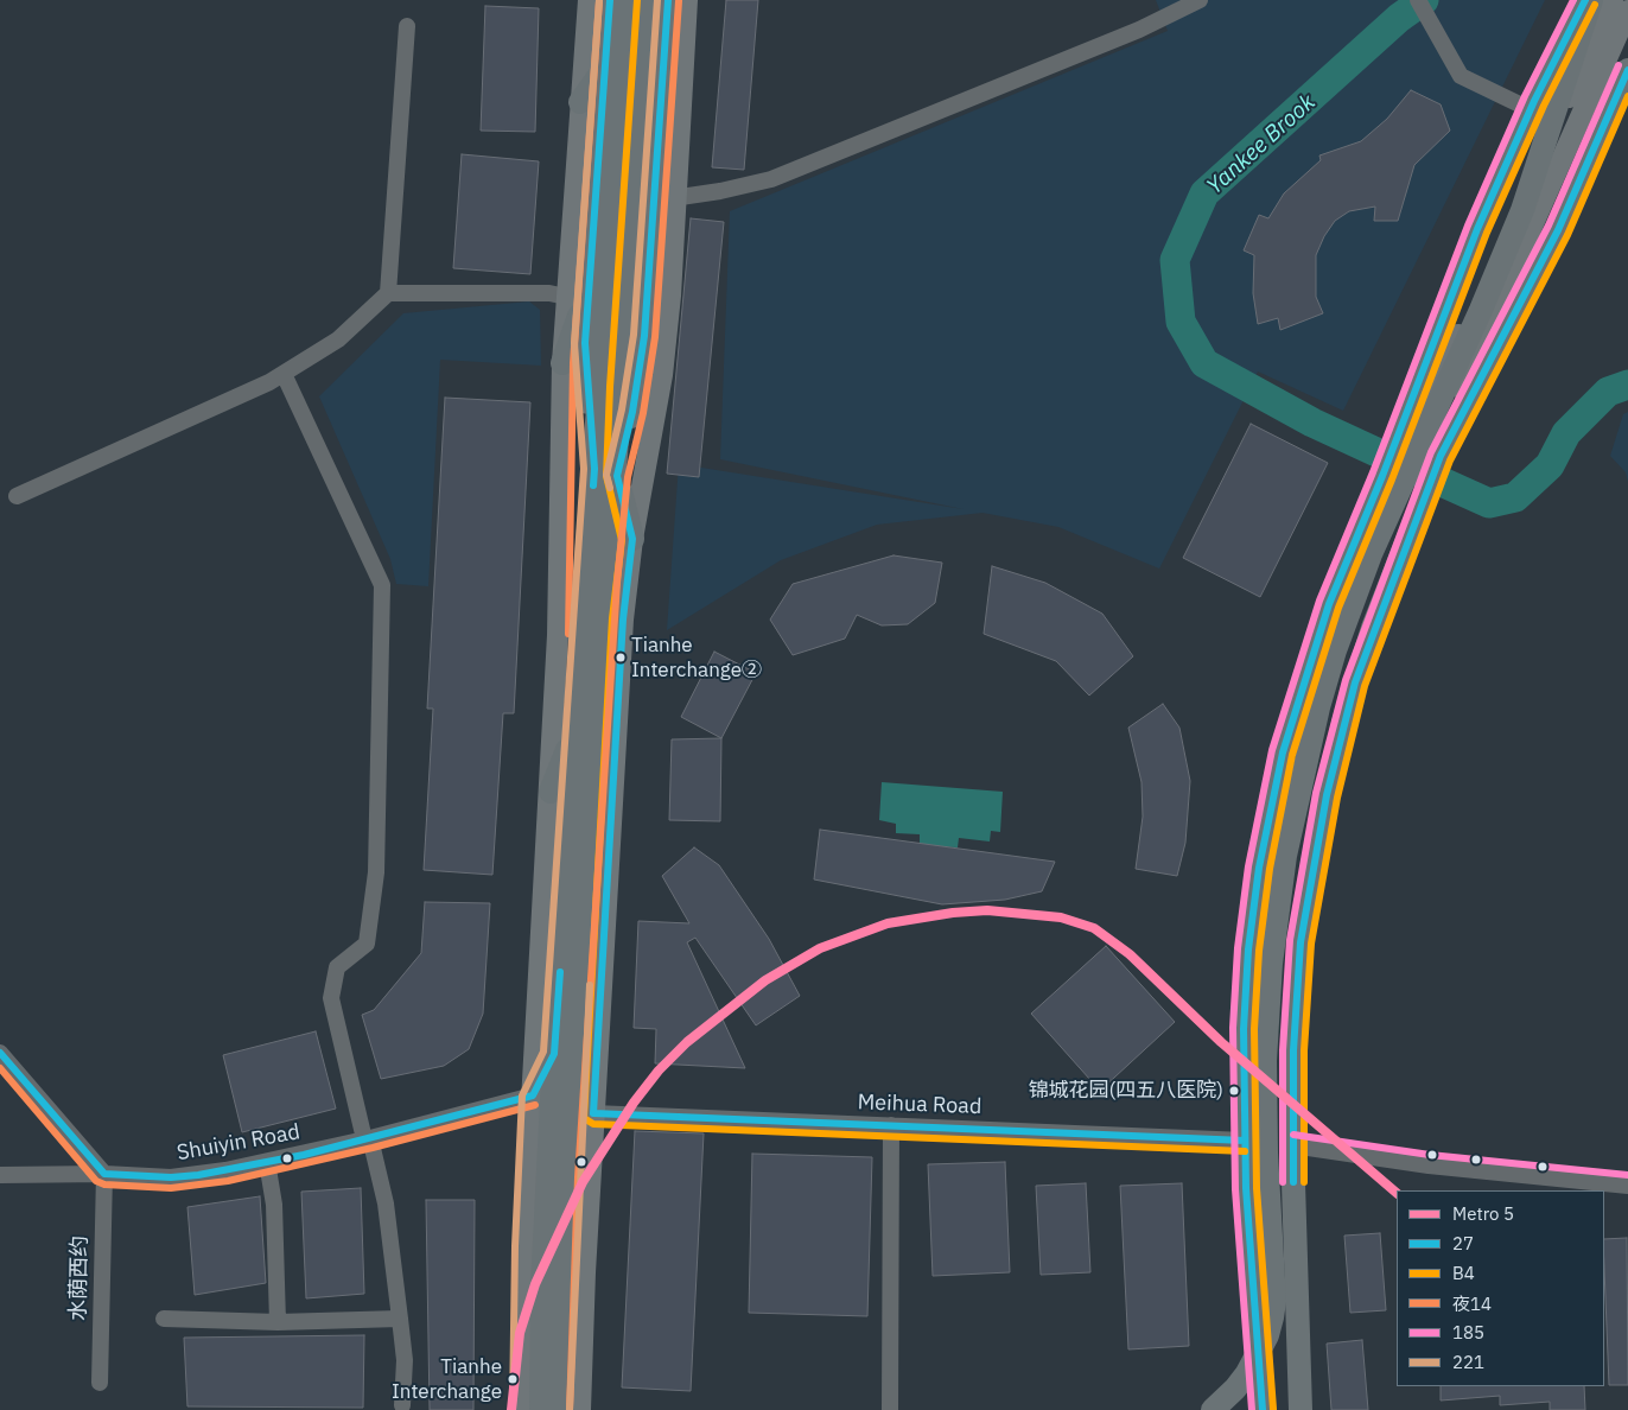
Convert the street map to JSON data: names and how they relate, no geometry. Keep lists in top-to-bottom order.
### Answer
{
  "streets": {
    "street": ["Meihua Road", "Shuiyin Road", "水荫西约"]
  },
  "crossings": [
    ["Shuiyin Road", "水荫西约"]
  ],
  "water": ["Yankee Brook"],
  "places": ["Tianhe Interchange②", "锦城花园(四五八医院)", "Tianhe Interchange"],
  "lines": [
    "transit line 27",
    "transit line B4",
    "transit line 185",
    "transit line 221",
    "transit line 夜14",
    "metro line 5"
  ],
  "legend": [
    "Metro 5",
    "27",
    "B4",
    "夜14",
    "185",
    "221"
  ]
}
